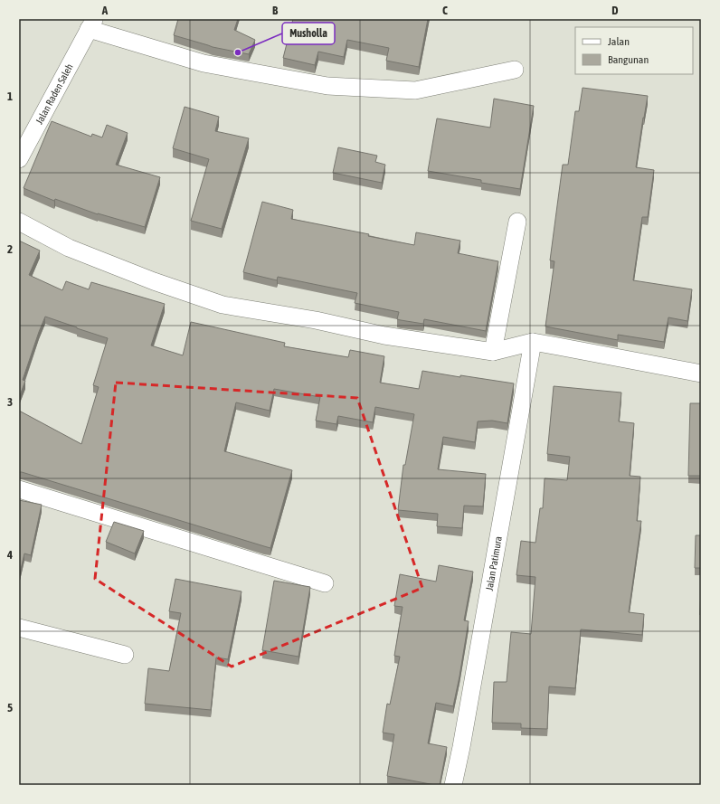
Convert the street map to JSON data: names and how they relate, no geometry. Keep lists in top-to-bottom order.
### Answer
{
  "streets": {
    "street": ["Jalan Raden Saleh", "Jalan Patimura"]
  },
  "places": ["Musholla"],
  "legend": ["Jalan", "Bangunan"],
  "grid": {
    "columns": [
      "A",
      "B",
      "C",
      "D"
    ],
    "rows": [
      "1",
      "2",
      "3",
      "4",
      "5"
    ]
  }
}
